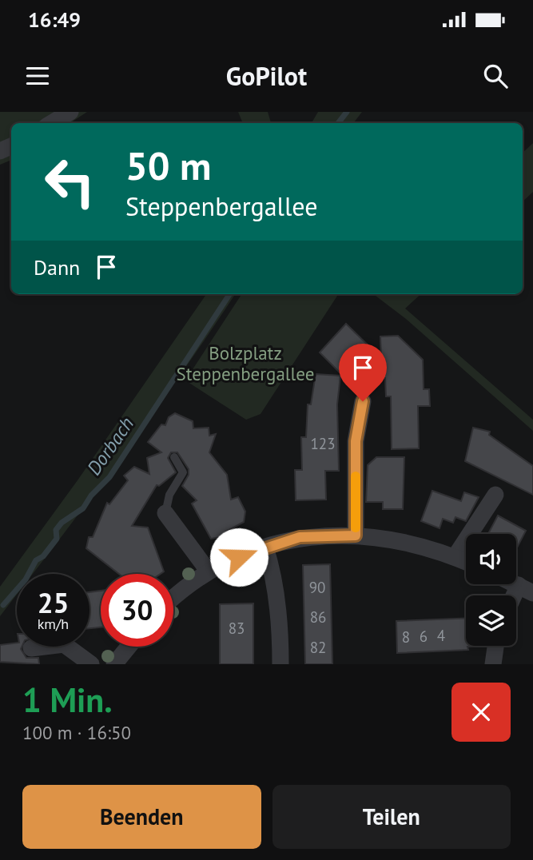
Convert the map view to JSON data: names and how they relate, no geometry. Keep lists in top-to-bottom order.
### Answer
{
  "water": ["Dorbach"],
  "parks": ["Bolzplatz Steppenbergallee"],
  "house_numbers": [
    "123",
    "90",
    "86",
    "83",
    "4",
    "6",
    "8",
    "82"
  ],
  "page": {
    "status": "16:49",
    "header": "GoPilot",
    "turn": ["50 m", "Steppenbergallee"],
    "then": "Dann",
    "speed": "25 km/h",
    "limit": "30",
    "heading": ["1 Min.", "100 m · 16:50"],
    "buttons": ["Beenden", "Teilen"]
  }
}
